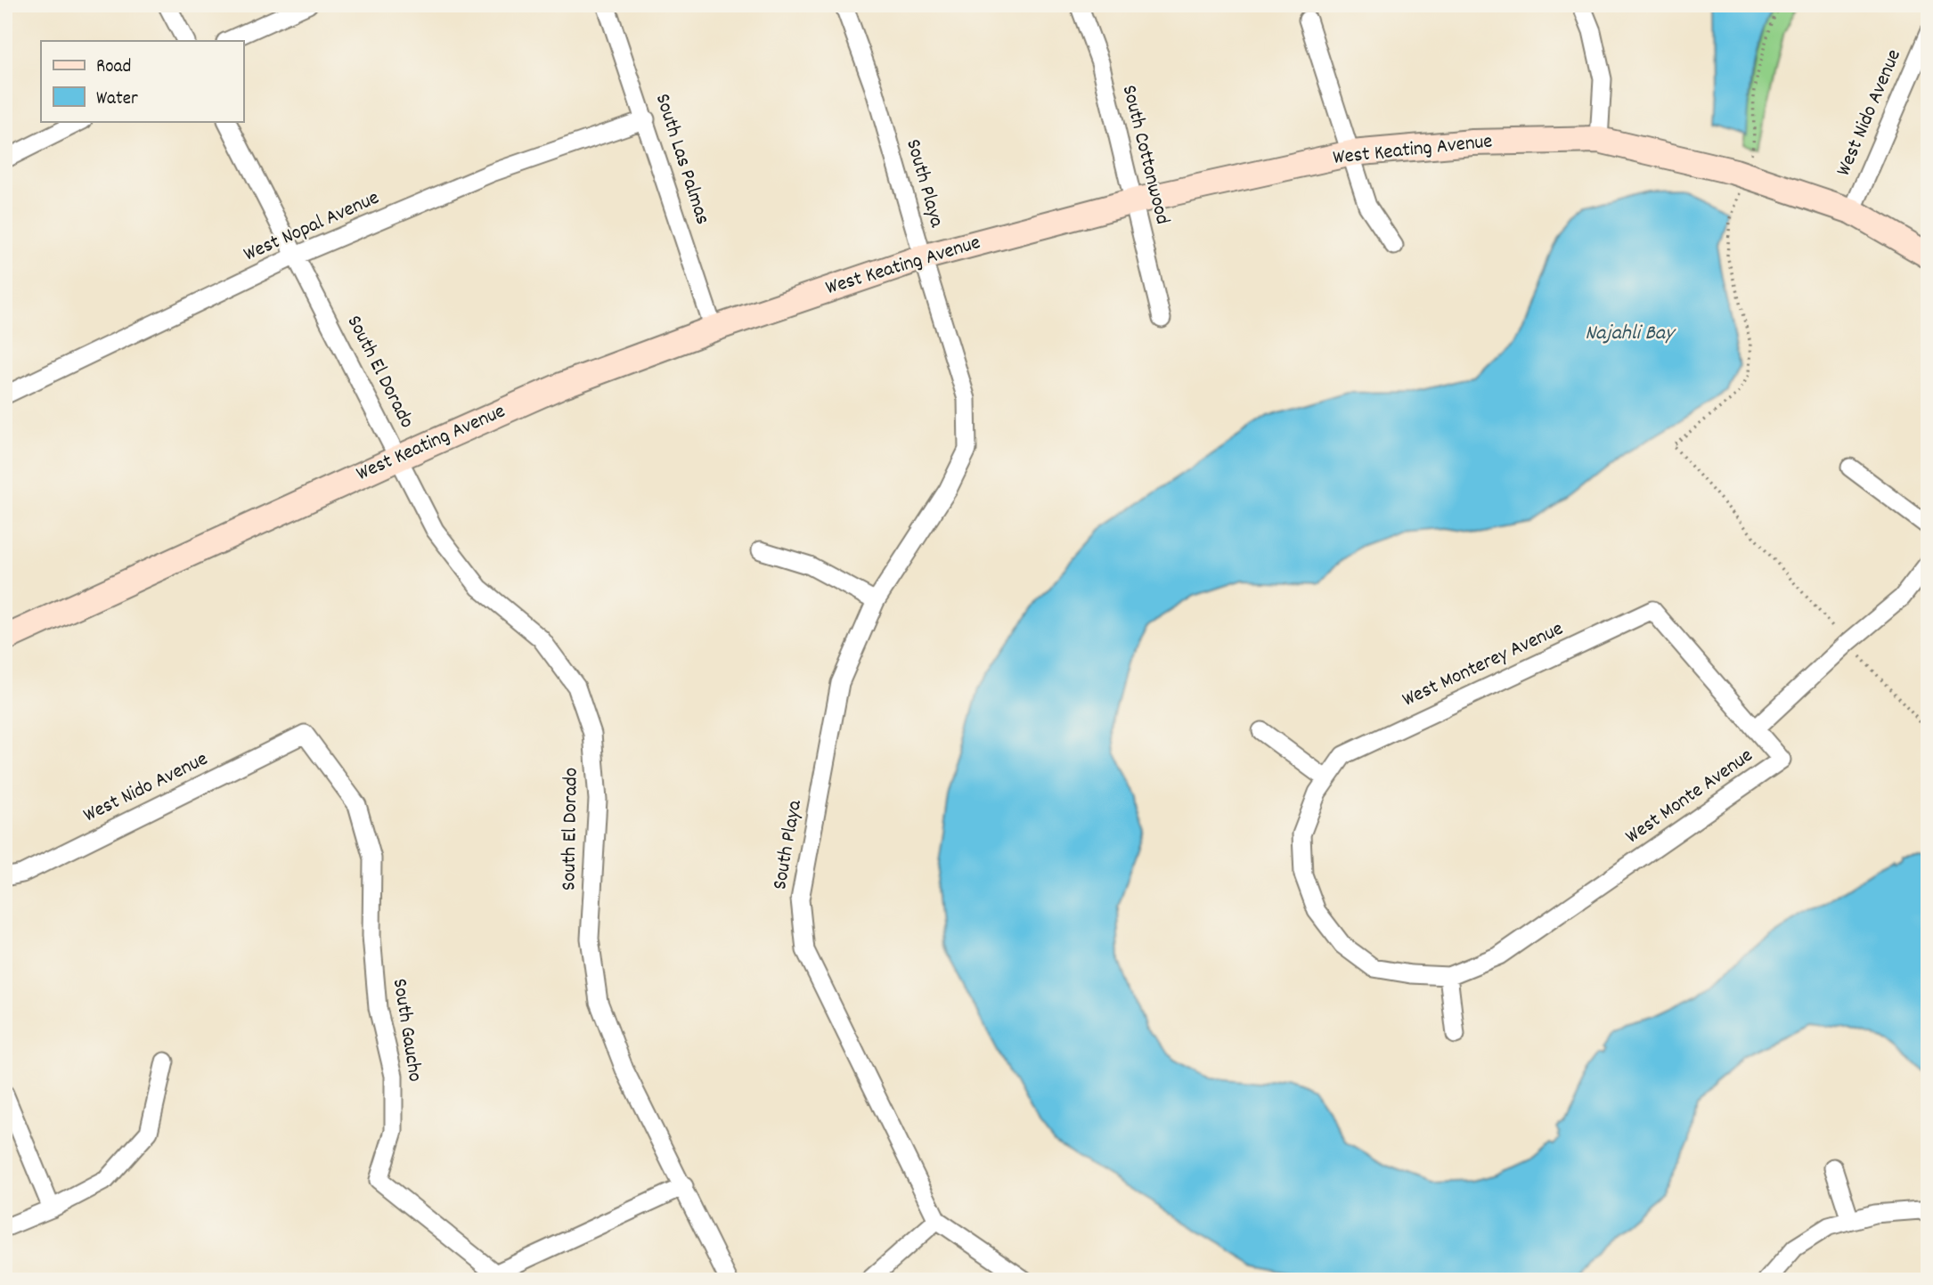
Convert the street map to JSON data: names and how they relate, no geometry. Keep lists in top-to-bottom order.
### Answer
{
  "streets": {
    "street": [
      "West Nido Avenue",
      "West Keating Avenue",
      "South Cottonwood",
      "South Las Palmas",
      "South Playa",
      "West Nopal Avenue",
      "South El Dorado",
      "West Monterey Avenue",
      "West Monte Avenue",
      "South Gaucho"
    ]
  },
  "crossings": [
    ["West Nido Avenue", "West Keating Avenue"],
    ["West Nido Avenue", "South Gaucho"],
    ["West Keating Avenue", "South Cottonwood"],
    ["West Keating Avenue", "South Las Palmas"],
    ["West Keating Avenue", "South Playa"],
    ["West Keating Avenue", "South El Dorado"],
    ["South Las Palmas", "West Nopal Avenue"],
    ["West Nopal Avenue", "South El Dorado"],
    ["South El Dorado", "South Gaucho"],
    ["West Monterey Avenue", "West Monte Avenue"]
  ],
  "water": ["Najahli Bay"],
  "legend": ["Road", "Water"]
}
